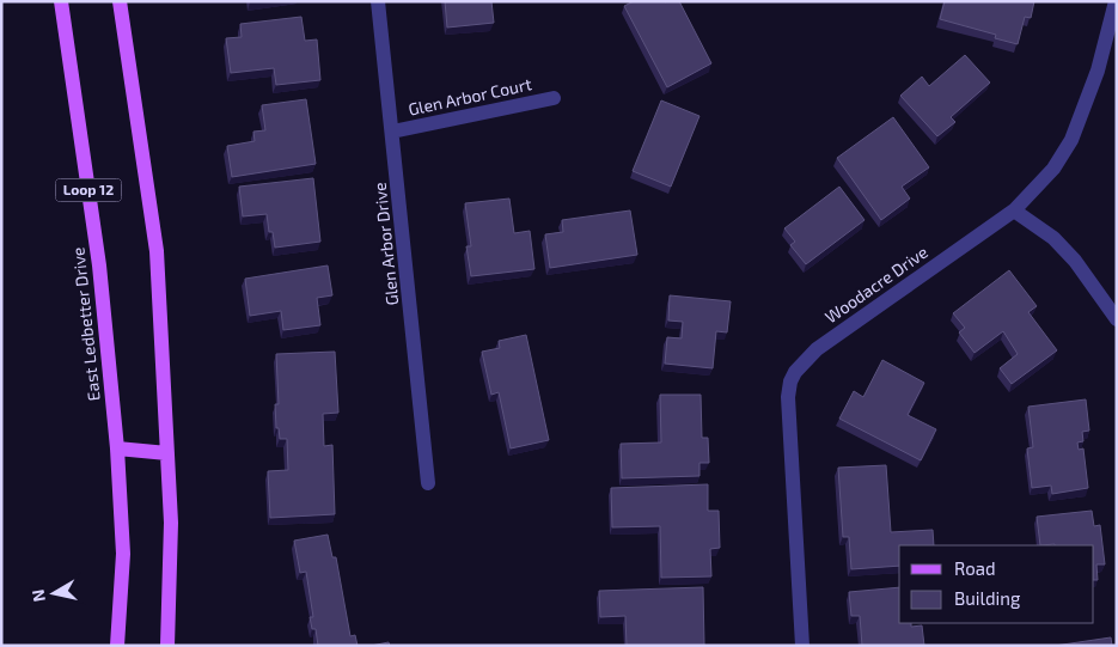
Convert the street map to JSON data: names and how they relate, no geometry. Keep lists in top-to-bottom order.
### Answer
{
  "streets": {
    "main road": ["Loop 12", "East Ledbetter Drive"],
    "street": ["Glen Arbor Court", "Glen Arbor Drive", "Woodacre Drive"]
  },
  "crossings": [
    ["Glen Arbor Court", "Glen Arbor Drive"]
  ],
  "legend": ["Road", "Building"],
  "north": "left"
}
